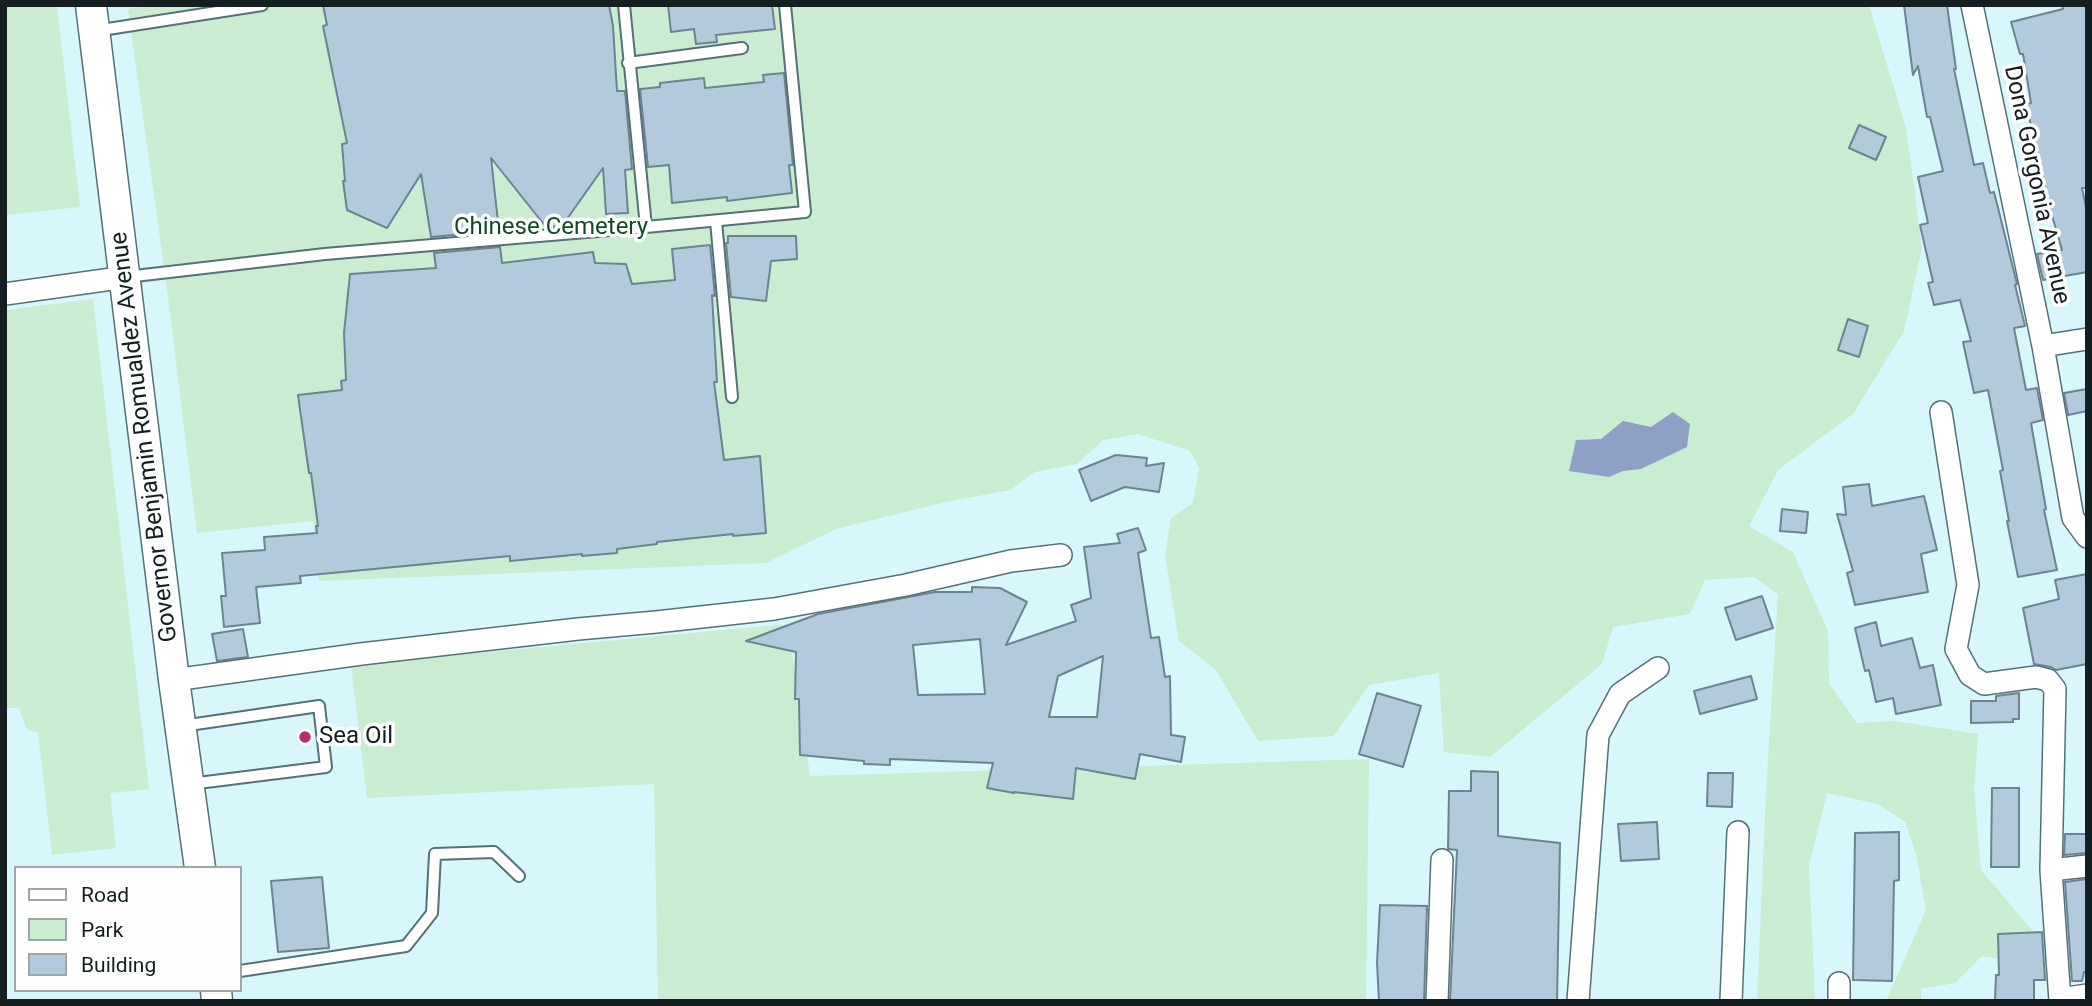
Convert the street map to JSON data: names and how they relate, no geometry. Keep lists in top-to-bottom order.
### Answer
{
  "streets": {
    "main road": ["Governor Benjamin Romualdez Avenue"],
    "street": ["Dona Gorgonia Avenue"]
  },
  "parks": ["Chinese Cemetery"],
  "places": ["Sea Oil"],
  "legend": ["Road", "Park", "Building"]
}
